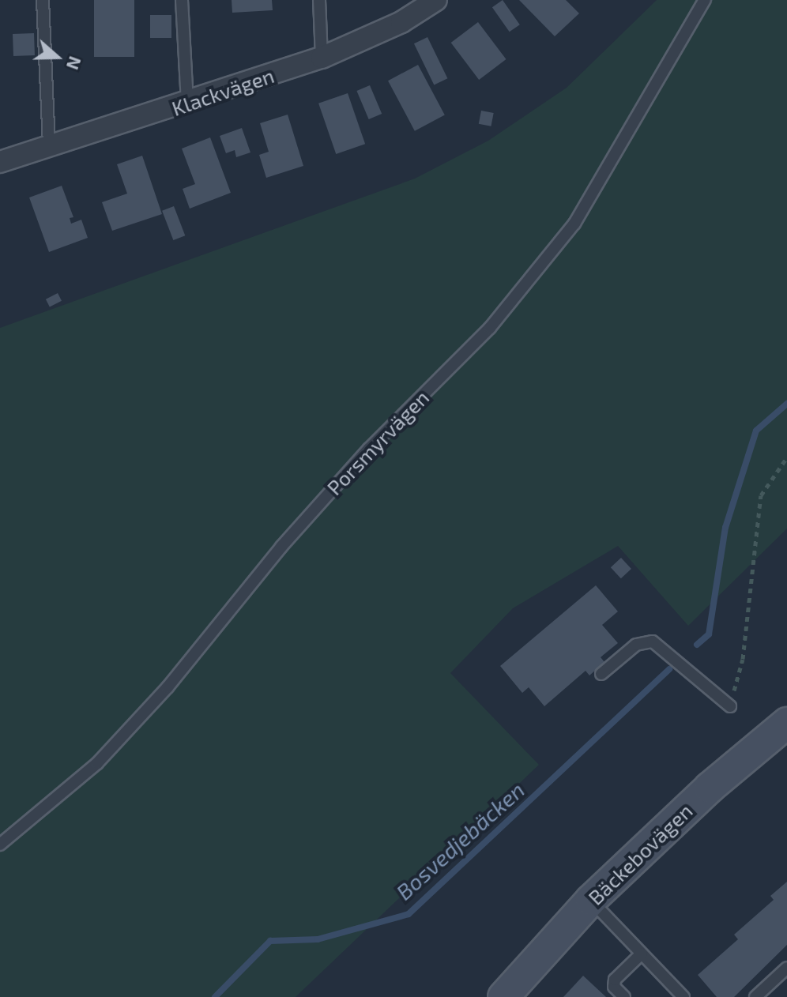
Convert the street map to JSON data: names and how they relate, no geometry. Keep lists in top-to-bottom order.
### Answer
{
  "streets": {
    "street": ["Klackvägen", "Bäckebovägen"],
    "lane": ["Porsmyrvägen"]
  },
  "water": ["Bosvedjebäcken"],
  "north": "right"
}
